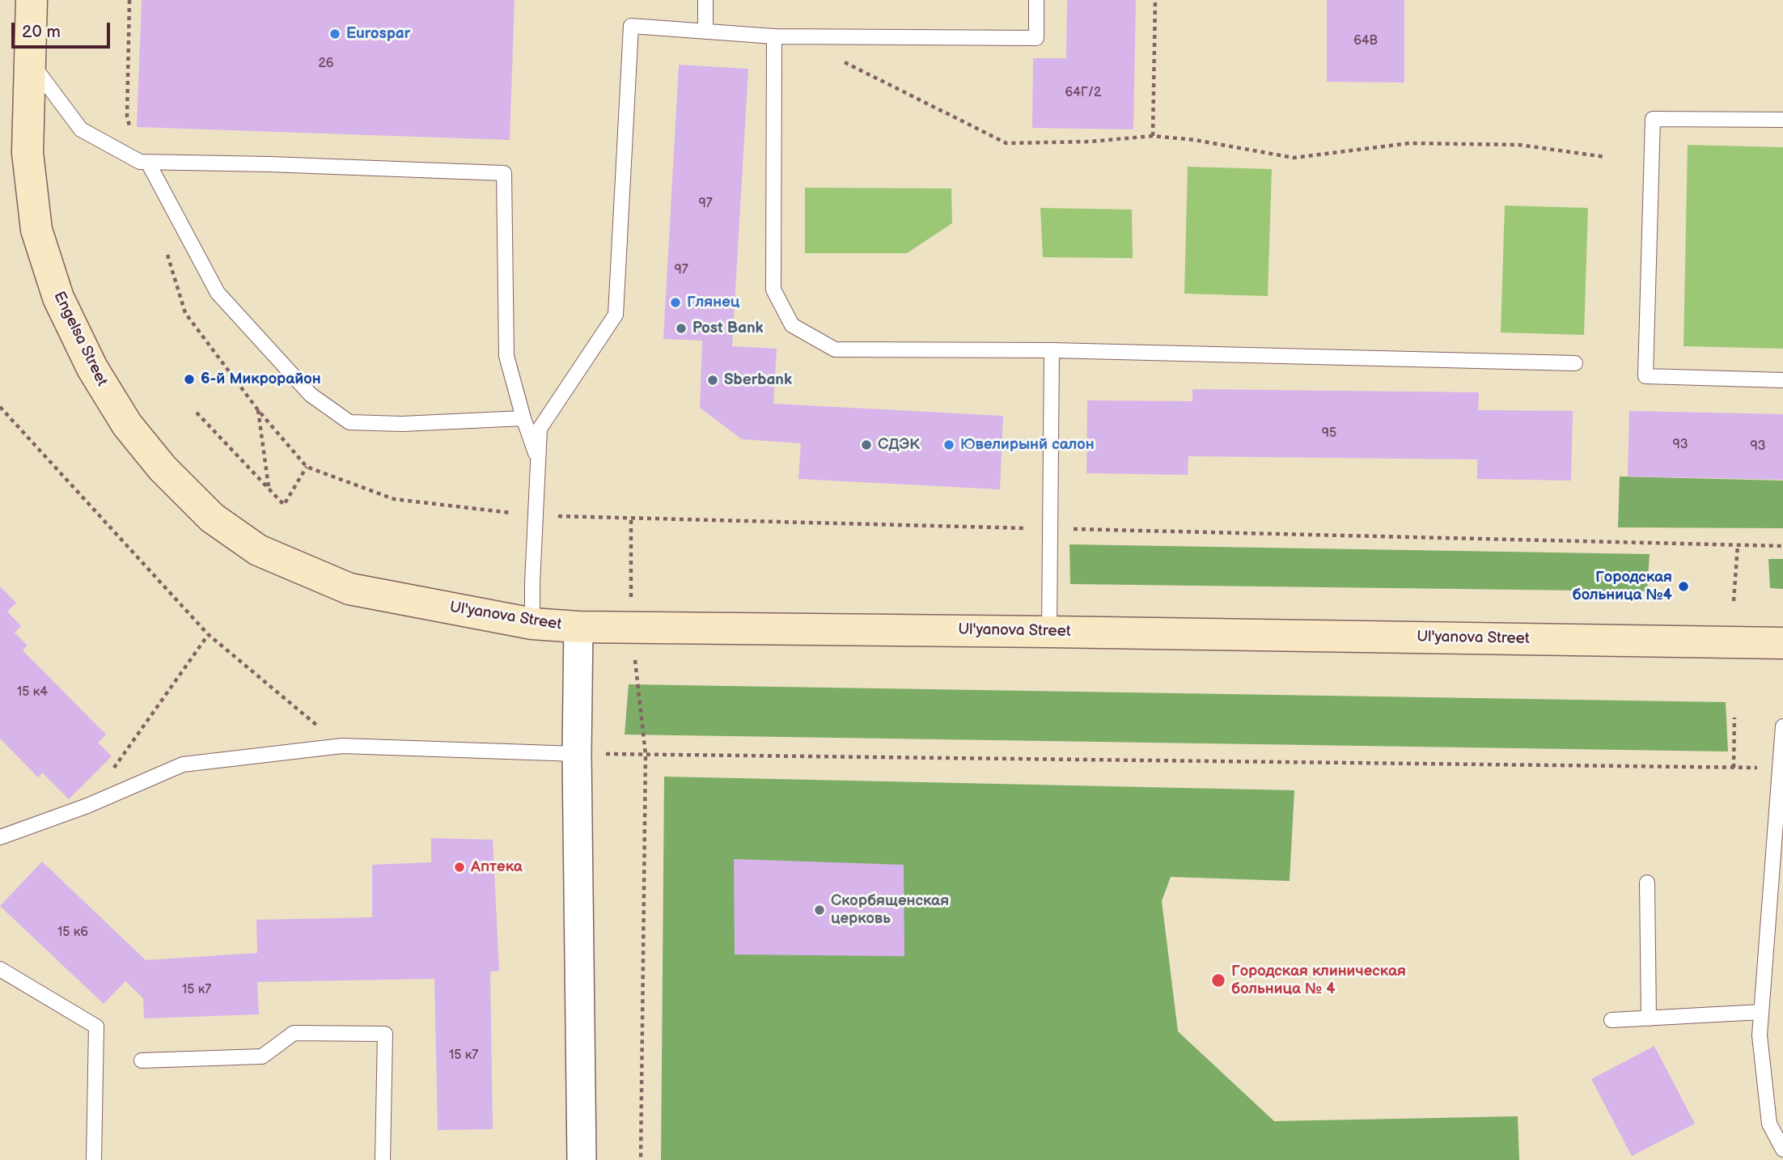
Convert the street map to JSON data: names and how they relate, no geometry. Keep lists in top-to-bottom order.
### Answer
{
  "streets": {
    "main road": ["Engelsa Street", "Ul'yanova Street"]
  },
  "crossings": [
    ["Engelsa Street", "Ul'yanova Street"]
  ],
  "places": [
    "Eurospar",
    "Глянец",
    "Post Bank",
    "6-й Микрорайон",
    "Sberbank",
    "СДЭК",
    "Ювелирынй салон",
    "Городская больница №4",
    "Аптека",
    "Скорбященская церковь",
    "Городская клиническая больница № 4"
  ],
  "house_numbers": [
    "64В",
    "26",
    "64Г/2",
    "97",
    "97",
    "95",
    "93",
    "93",
    "15 к4",
    "15 к6",
    "15 к7",
    "15 к7"
  ],
  "scale_bar": "20 m"
}
